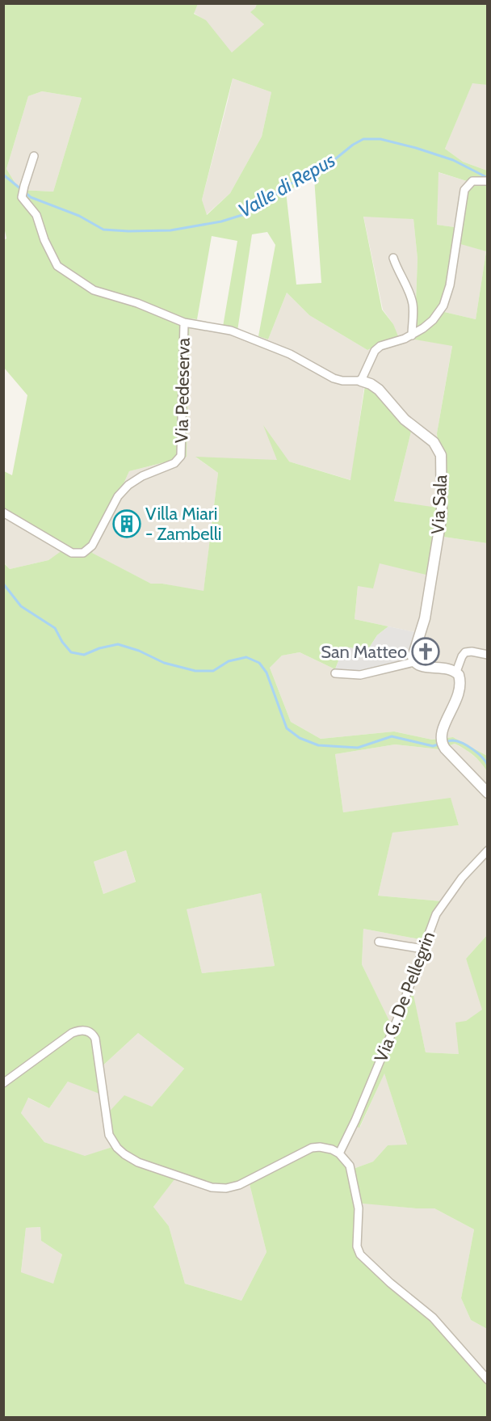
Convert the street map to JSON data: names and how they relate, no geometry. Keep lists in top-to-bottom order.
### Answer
{
  "streets": {
    "street": ["Via Pedeserva", "Via Sala", "Via G. De Pellegrin"]
  },
  "crossings": [
    ["Via Pedeserva", "Via Sala"]
  ],
  "water": ["Valle di Repus"],
  "places": {
    "building": ["Villa Miari - Zambelli"],
    "church": ["San Matteo"]
  }
}
